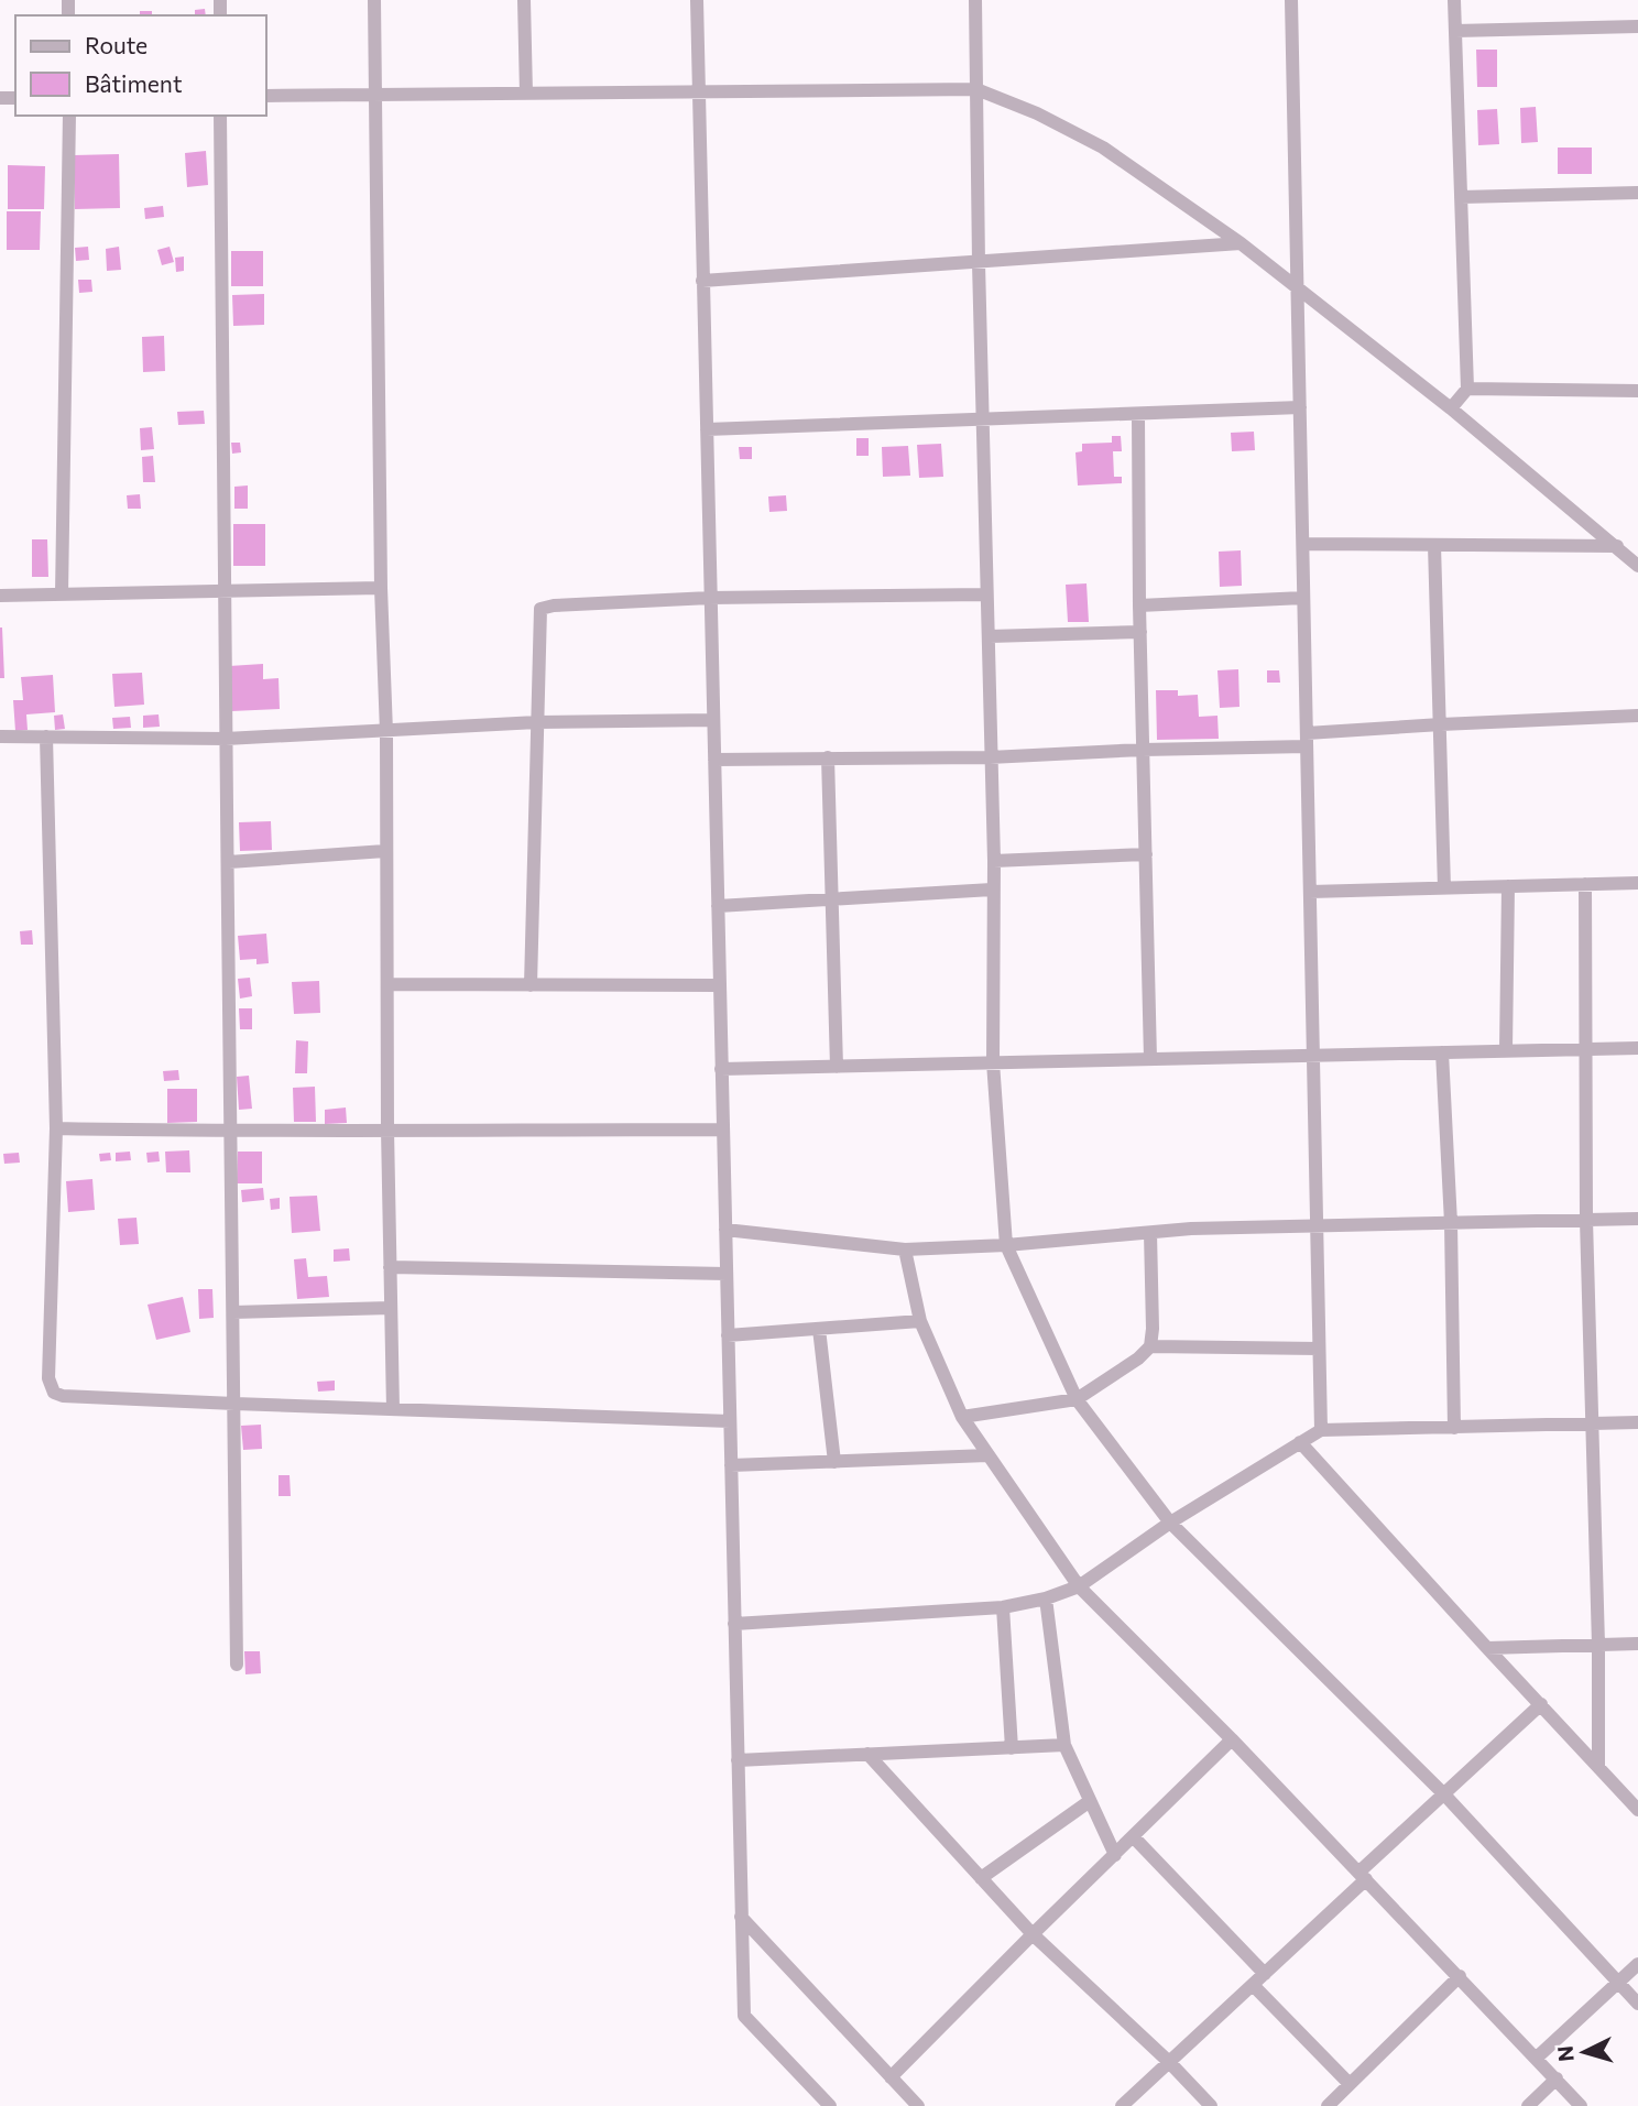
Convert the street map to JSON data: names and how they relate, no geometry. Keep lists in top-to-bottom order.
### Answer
{
  "legend": ["Route", "Bâtiment"],
  "north": "left"
}
